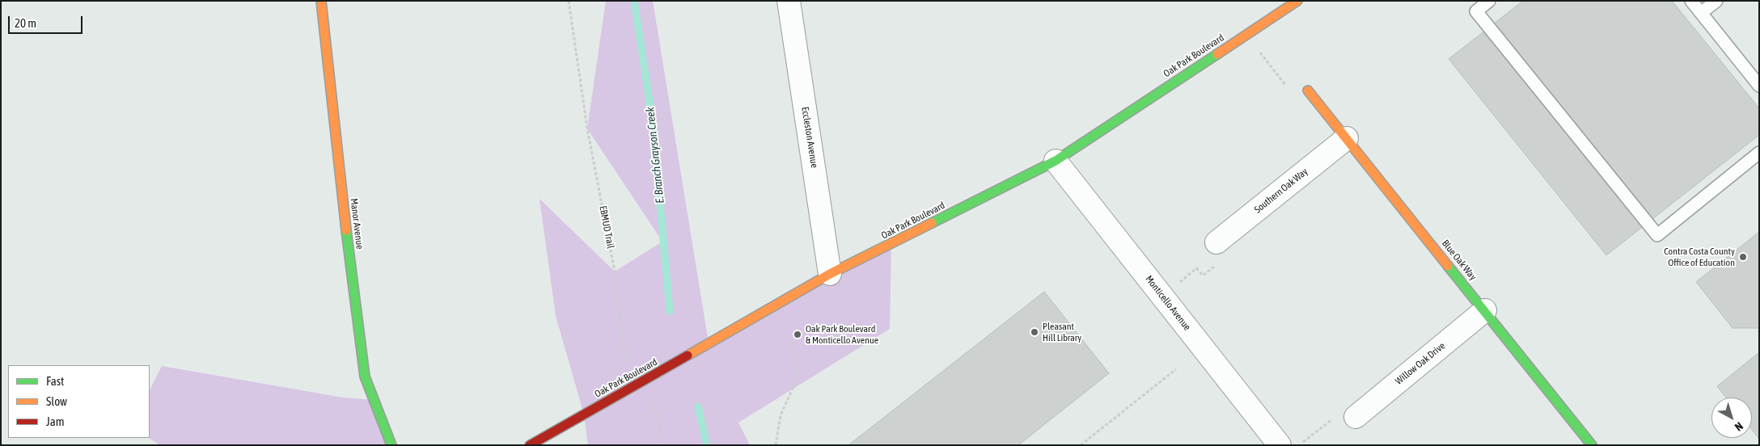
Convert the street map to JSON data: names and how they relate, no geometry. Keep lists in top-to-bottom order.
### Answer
{
  "streets": {
    "street": [
      "Oak Park Boulevard",
      "Eccleston Avenue",
      "Southern Oak Way",
      "Manor Avenue",
      "Blue Oak Way",
      "Monticello Avenue",
      "Willow Oak Drive"
    ],
    "path": ["EBMUD Trail"]
  },
  "crossings": [
    ["Oak Park Boulevard", "Eccleston Avenue"],
    ["Oak Park Boulevard", "EBMUD Trail"],
    ["Oak Park Boulevard", "Monticello Avenue"],
    ["Southern Oak Way", "Blue Oak Way"],
    ["Blue Oak Way", "Willow Oak Drive"]
  ],
  "water": ["E. Branch Grayson Creek"],
  "places": ["Contra Costa County Office of Education", "Pleasant Hill Library", "Oak Park Boulevard & Monticello Avenue"],
  "legend": ["Fast", "Slow", "Jam"],
  "scale_bar": "20 m",
  "north": "bottom right"
}
